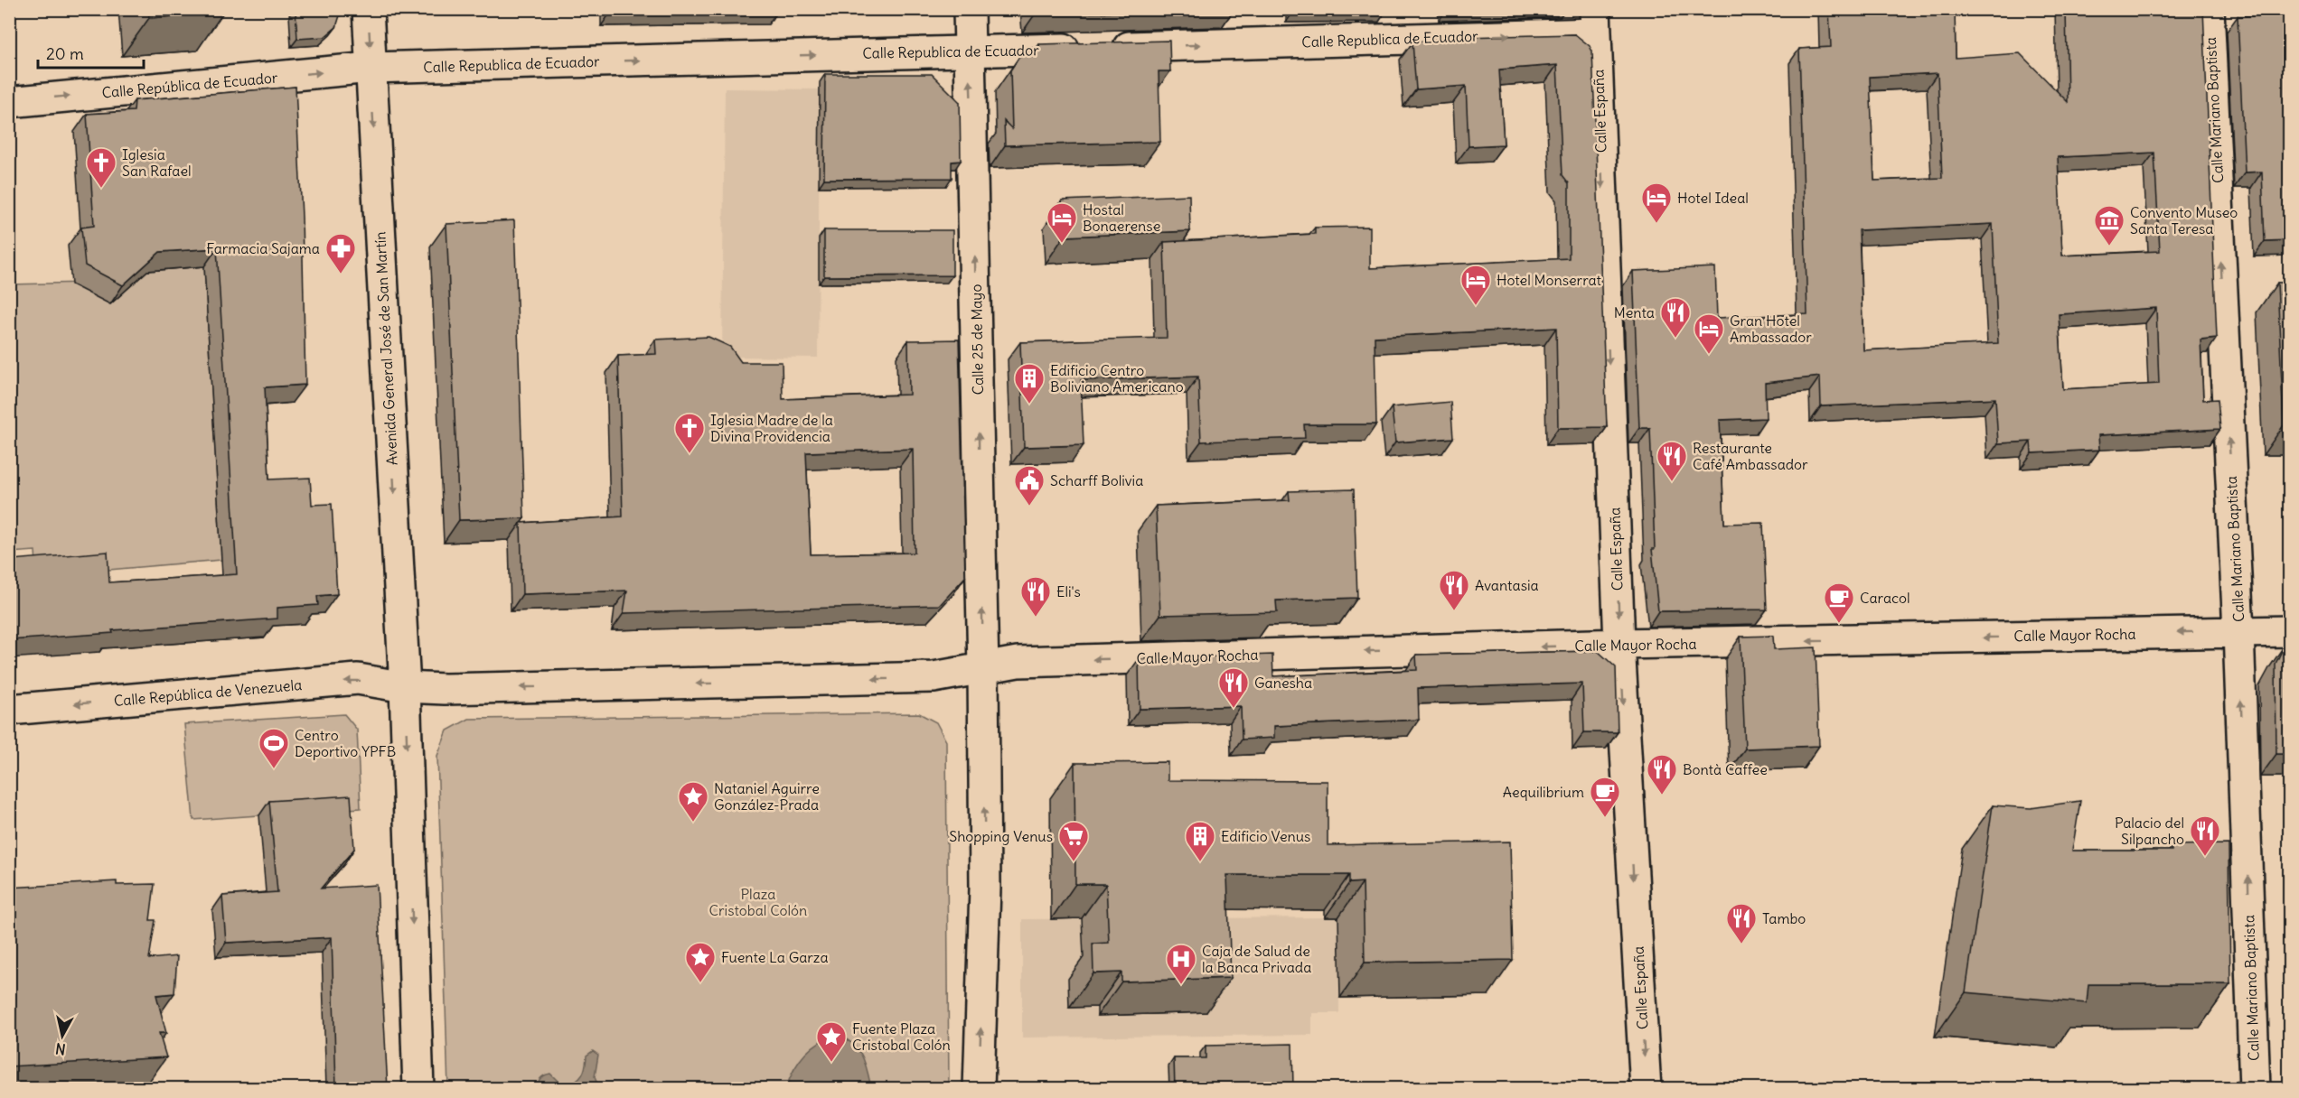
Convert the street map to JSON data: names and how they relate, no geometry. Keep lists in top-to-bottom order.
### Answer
{
  "streets": {
    "street": [
      "Calle Republica de Ecuador",
      "Calle República de Ecuador",
      "Calle Mariano Baptista",
      "Calle España",
      "Calle 25 de Mayo",
      "Avenida General José de San Martín",
      "Calle Mayor Rocha",
      "Calle República de Venezuela"
    ]
  },
  "crossings": [
    ["Calle Republica de Ecuador", "Calle República de Ecuador"],
    ["Calle Republica de Ecuador", "Calle España"],
    ["Calle Republica de Ecuador", "Calle 25 de Mayo"],
    ["Calle Republica de Ecuador", "Avenida General José de San Martín"],
    ["Calle República de Ecuador", "Avenida General José de San Martín"],
    ["Calle Mariano Baptista", "Calle Mayor Rocha"],
    ["Calle España", "Calle Mayor Rocha"],
    ["Calle 25 de Mayo", "Calle Mayor Rocha"],
    ["Avenida General José de San Martín", "Calle República de Venezuela"]
  ],
  "one_way": [
    "Calle Republica de Ecuador",
    "Calle República de Ecuador",
    "Calle Mariano Baptista",
    "Calle España",
    "Calle 25 de Mayo",
    "Avenida General José de San Martín",
    "Calle Mayor Rocha",
    "Calle República de Venezuela"
  ],
  "parks": ["Plaza Cristobal Colón"],
  "places": {
    "church": ["Iglesia San Rafael", "Iglesia Madre de la Divina Providencia"],
    "hotel": [
      "Hotel Ideal",
      "Hostal Bonaerense",
      "Hotel Monserrat",
      "Gran Hotel Ambassador"
    ],
    "museum": ["Convento Museo Santa Teresa"],
    "pharmacy": ["Farmacia Sajama"],
    "restaurant": [
      "Menta",
      "Restaurante Café Ambassador",
      "Avantasia",
      "Eli's",
      "Ganesha",
      "Bontà Caffee",
      "Palacio del Silpancho",
      "Tambo"
    ],
    "building": ["Edificio Centro Boliviano Americano", "Edificio Venus"],
    "public building": ["Scharff Bolivia"],
    "cafe": ["Caracol", "Aequilibrium"],
    "sports": ["Centro Deportivo YPFB"],
    "place": ["Nataniel Aguirre González-Prada", "Fuente La Garza", "Fuente Plaza Cristobal Colón"],
    "supermarket": ["Shopping Venus"],
    "hospital": ["Caja de Salud de la Banca Privada"]
  },
  "scale_bar": "20 m",
  "north": "bottom"
}
